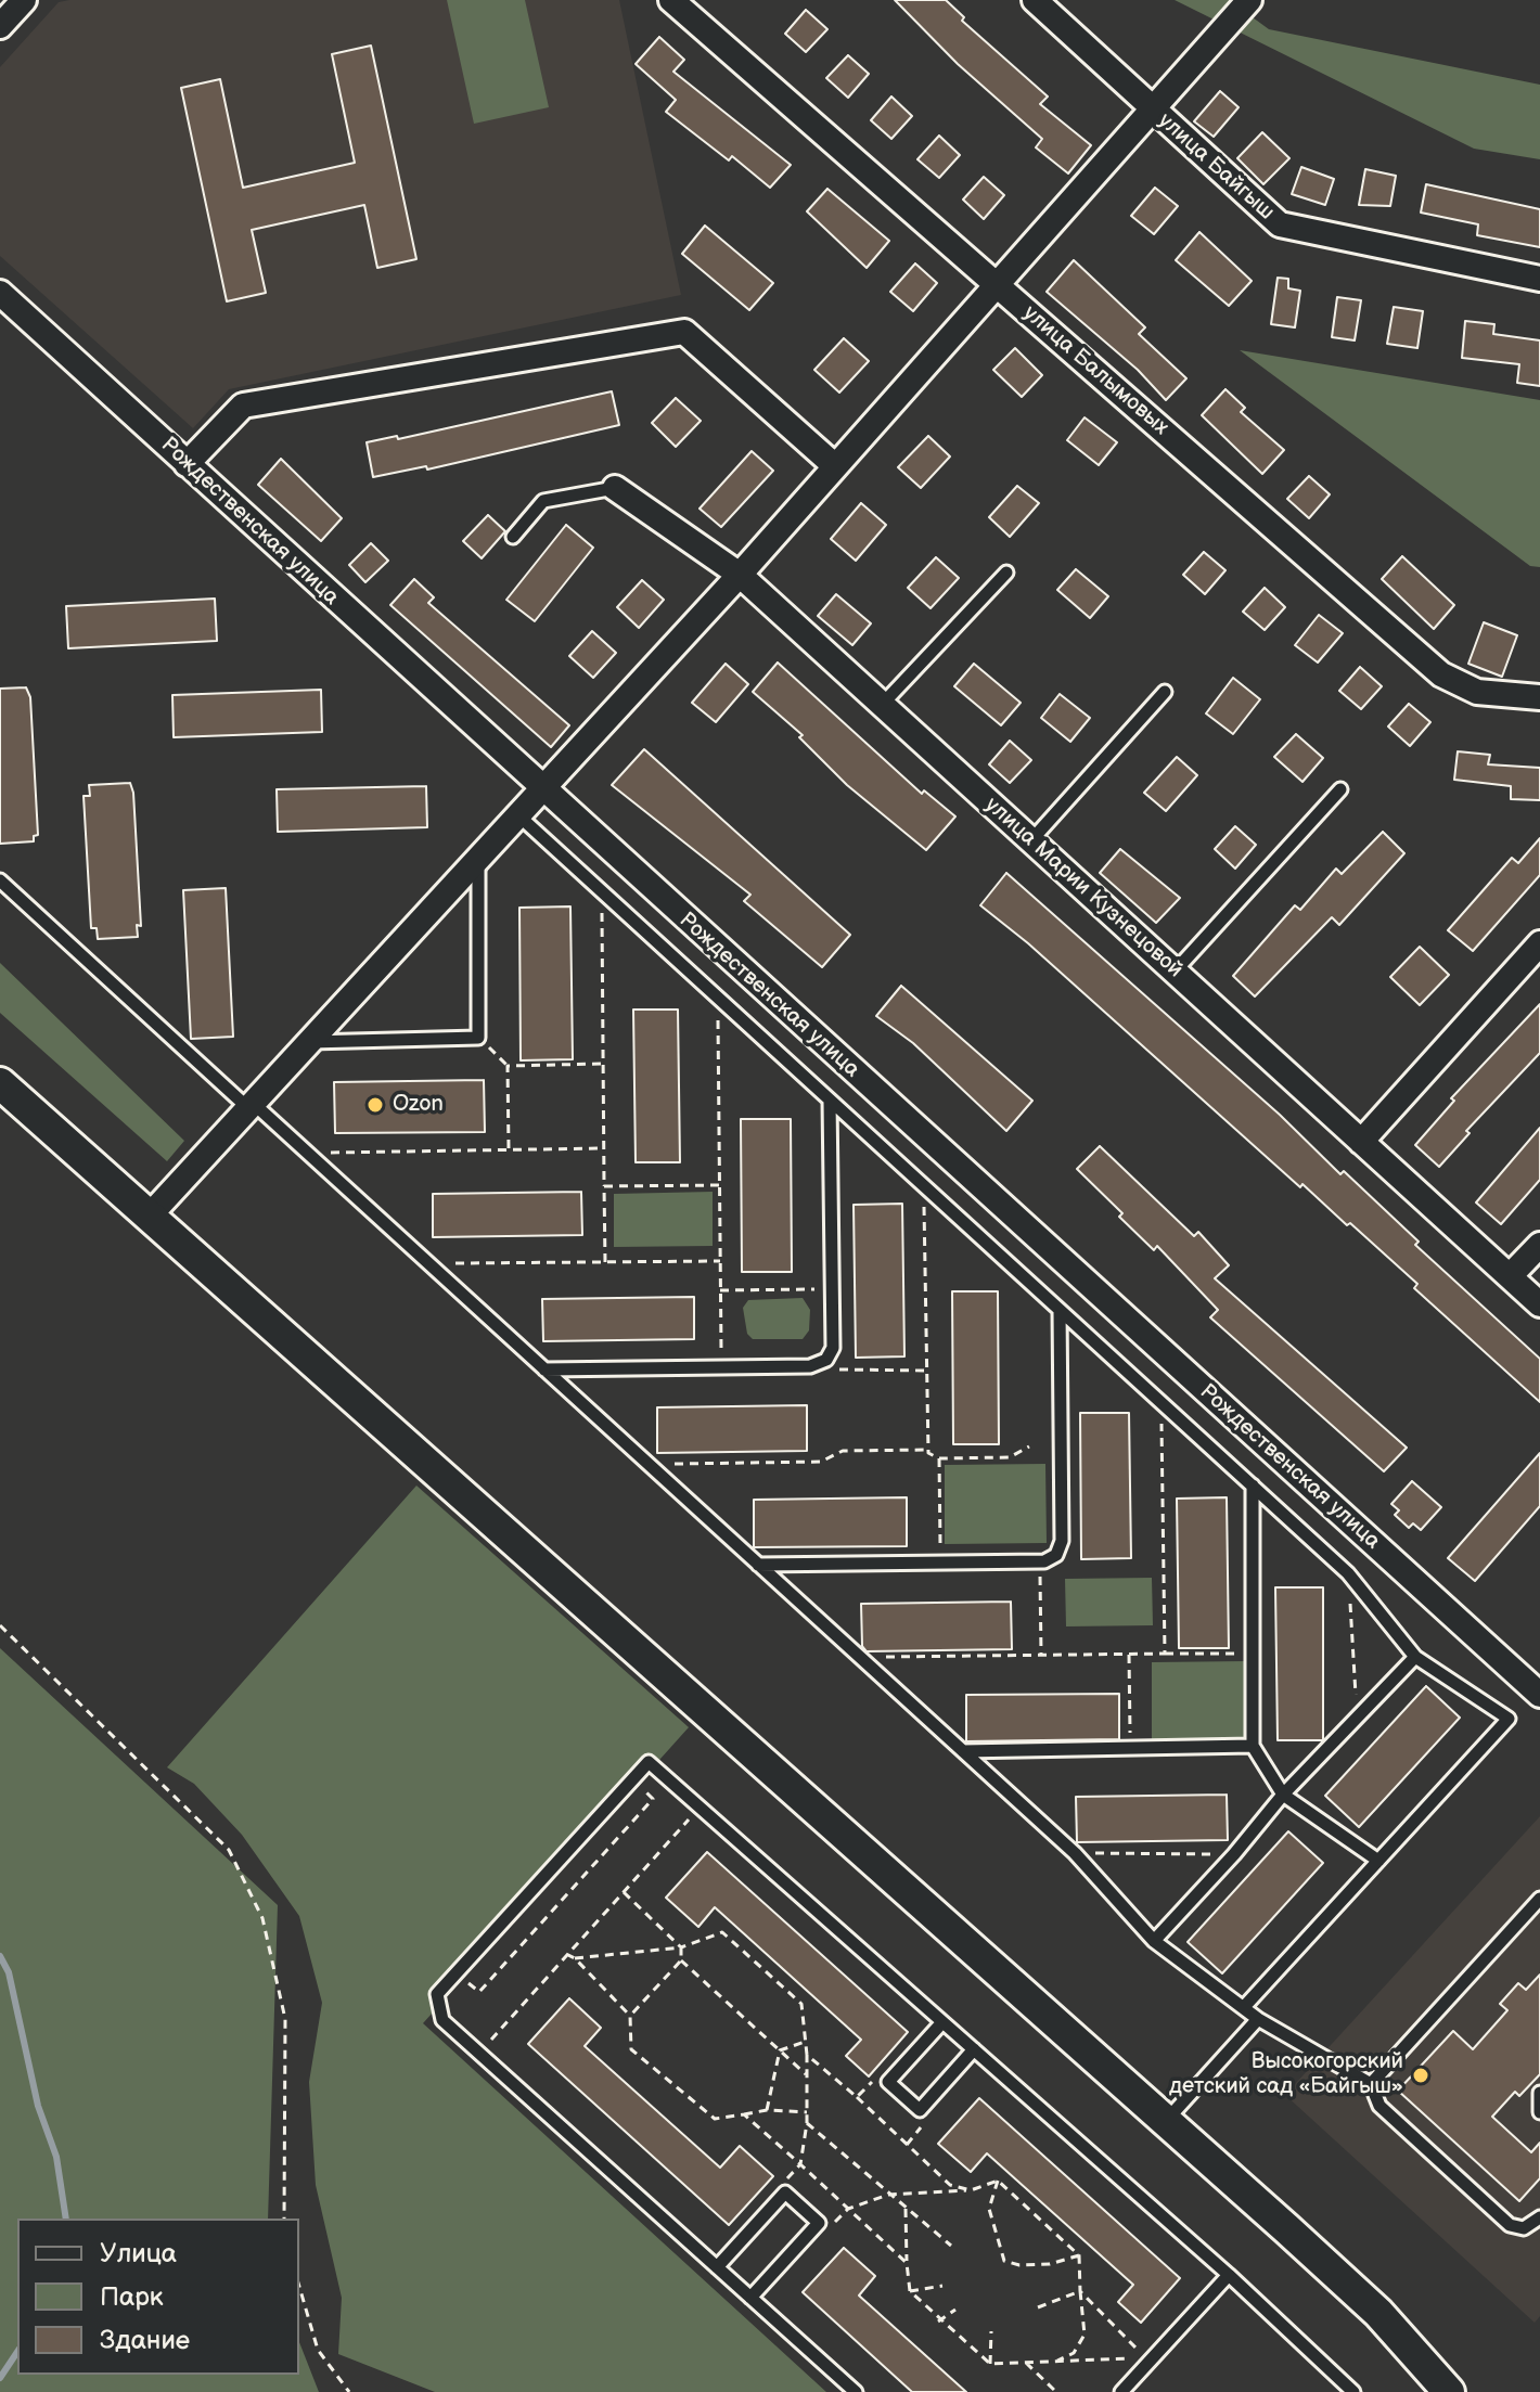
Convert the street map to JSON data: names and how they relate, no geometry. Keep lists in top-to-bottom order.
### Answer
{
  "streets": {
    "street": [
      "улица Байгыш",
      "улица Балымовых",
      "Рождественская улица",
      "улица Марии Кузнецовой"
    ]
  },
  "places": ["Ozon", "Высокогорский детский сад «Байгыш»"],
  "legend": ["Улица", "Парк", "Здание"]
}
